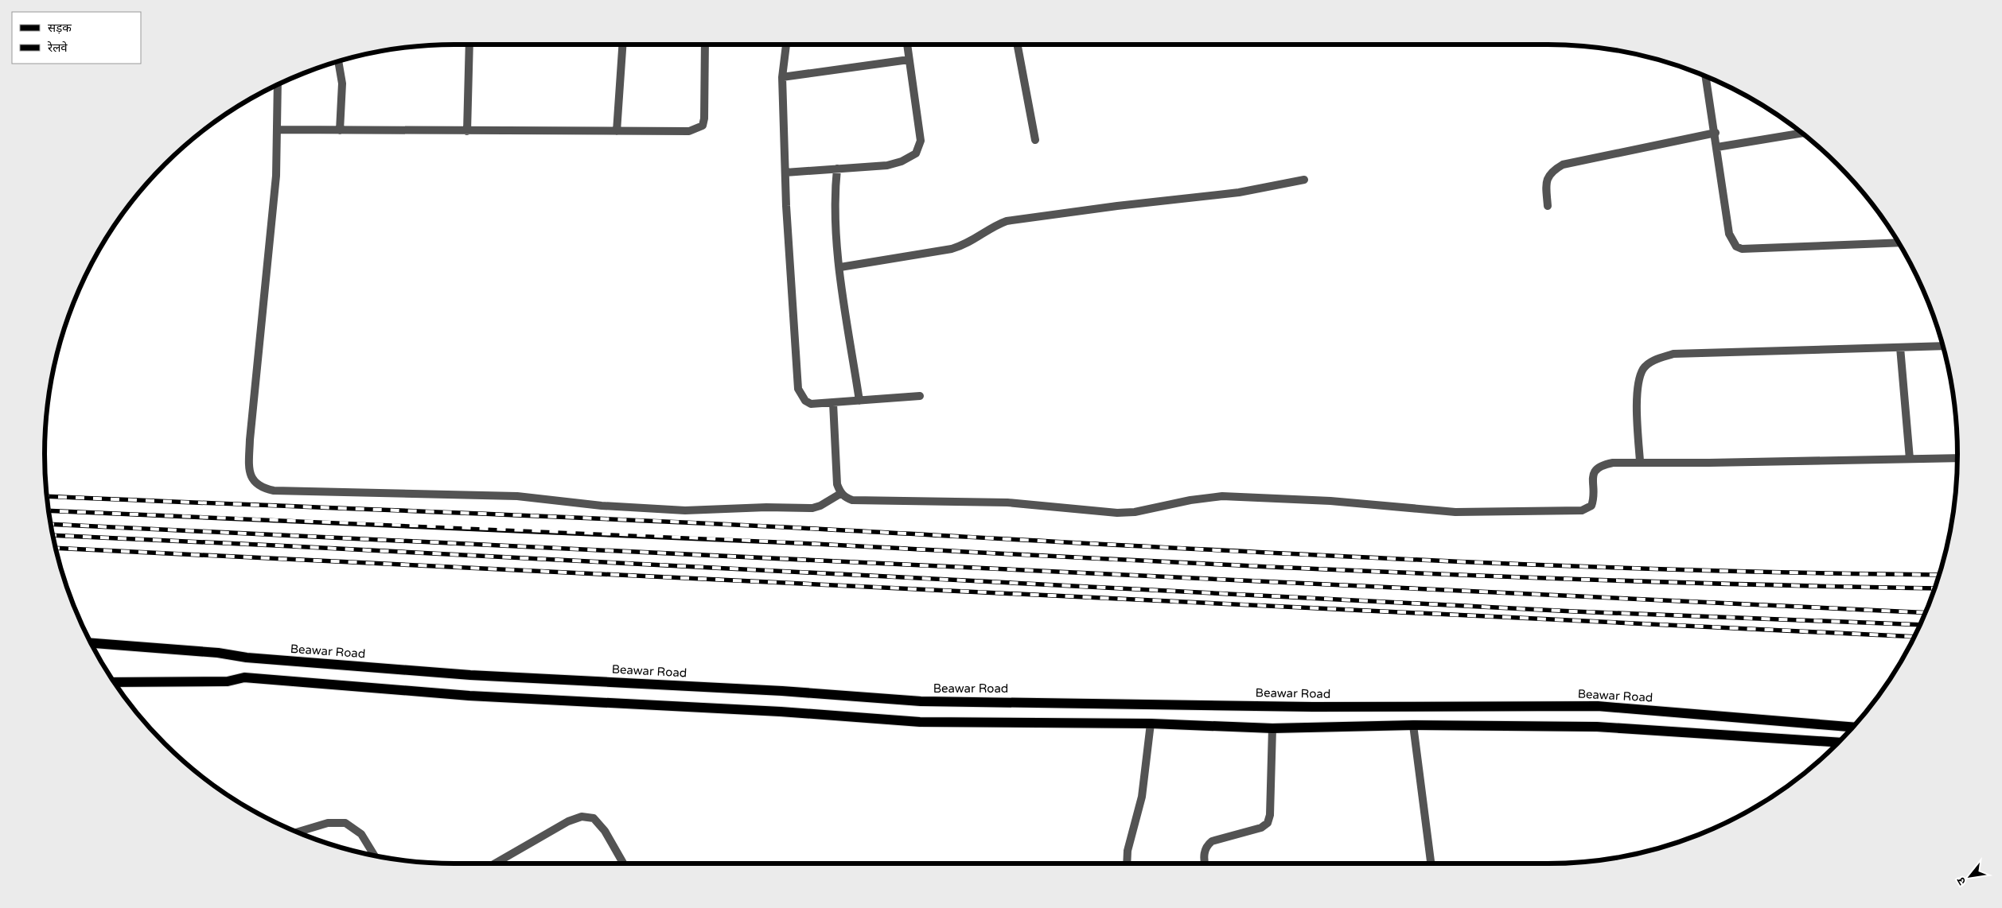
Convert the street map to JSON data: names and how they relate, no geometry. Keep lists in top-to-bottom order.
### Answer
{
  "streets": {
    "main road": ["Beawar Road"]
  },
  "legend": ["सड़क", "रेलवे"],
  "north": "bottom left"
}
